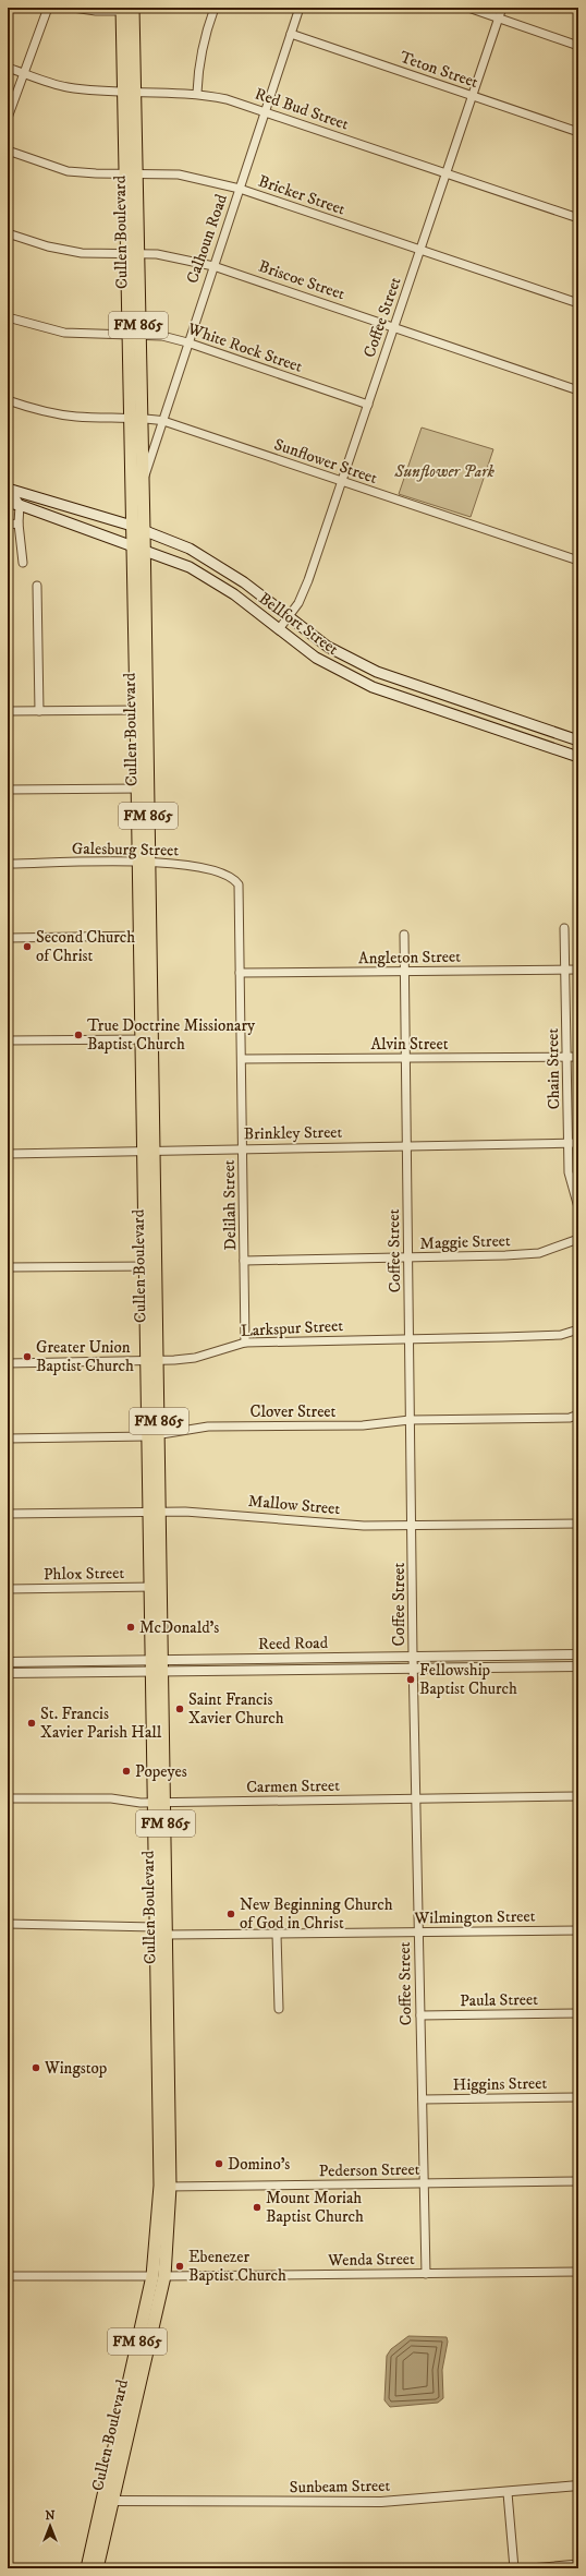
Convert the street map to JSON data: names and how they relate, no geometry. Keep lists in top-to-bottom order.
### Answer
{
  "streets": {
    "main road": ["Cullen Boulevard", "FM 865", "Bellfort Street"],
    "street": [
      "Teton Street",
      "Red Bud Street",
      "Bricker Street",
      "Calhoun Road",
      "Briscoe Street",
      "Coffee Street",
      "White Rock Street",
      "Sunflower Street",
      "Galesburg Street",
      "Angleton Street",
      "Alvin Street",
      "Chain Street",
      "Brinkley Street",
      "Delilah Street",
      "Maggie Street",
      "Larkspur Street",
      "Clover Street",
      "Mallow Street",
      "Phlox Street",
      "Reed Road",
      "Carmen Street",
      "Wilmington Street",
      "Paula Street",
      "Higgins Street",
      "Pederson Street",
      "Wenda Street",
      "Sunbeam Street"
    ]
  },
  "crossings": [
    ["Teton Street", "Calhoun Road"],
    ["Teton Street", "Coffee Street"],
    ["Red Bud Street", "Cullen Boulevard"],
    ["Red Bud Street", "Calhoun Road"],
    ["Red Bud Street", "Coffee Street"],
    ["Bricker Street", "Cullen Boulevard"],
    ["Bricker Street", "Calhoun Road"],
    ["Bricker Street", "Coffee Street"],
    ["Cullen Boulevard", "Calhoun Road"],
    ["Cullen Boulevard", "Briscoe Street"],
    ["Cullen Boulevard", "White Rock Street"],
    ["Cullen Boulevard", "Sunflower Street"],
    ["Cullen Boulevard", "Bellfort Street"],
    ["Cullen Boulevard", "Galesburg Street"],
    ["Cullen Boulevard", "Brinkley Street"],
    ["Cullen Boulevard", "Larkspur Street"],
    ["Cullen Boulevard", "Clover Street"],
    ["Cullen Boulevard", "Mallow Street"],
    ["Cullen Boulevard", "Phlox Street"],
    ["Cullen Boulevard", "Reed Road"],
    ["Cullen Boulevard", "Carmen Street"],
    ["Cullen Boulevard", "Wilmington Street"],
    ["Cullen Boulevard", "Pederson Street"],
    ["Cullen Boulevard", "Wenda Street"],
    ["Cullen Boulevard", "Sunbeam Street"],
    ["Calhoun Road", "Briscoe Street"],
    ["Calhoun Road", "White Rock Street"],
    ["Calhoun Road", "Sunflower Street"],
    ["Briscoe Street", "Coffee Street"],
    ["Coffee Street", "White Rock Street"],
    ["Coffee Street", "Sunflower Street"],
    ["Coffee Street", "Bellfort Street"],
    ["Coffee Street", "Angleton Street"],
    ["Coffee Street", "Alvin Street"],
    ["Coffee Street", "Brinkley Street"],
    ["Coffee Street", "Maggie Street"],
    ["Coffee Street", "Larkspur Street"],
    ["Coffee Street", "Clover Street"],
    ["Coffee Street", "Mallow Street"],
    ["Coffee Street", "Reed Road"],
    ["Coffee Street", "Carmen Street"],
    ["Coffee Street", "Wilmington Street"],
    ["Coffee Street", "Paula Street"],
    ["Coffee Street", "Higgins Street"],
    ["Coffee Street", "Pederson Street"],
    ["Coffee Street", "Wenda Street"],
    ["Galesburg Street", "Delilah Street"],
    ["Angleton Street", "Chain Street"],
    ["Angleton Street", "Delilah Street"],
    ["Alvin Street", "Chain Street"],
    ["Alvin Street", "Delilah Street"],
    ["Chain Street", "Brinkley Street"],
    ["Brinkley Street", "Delilah Street"],
    ["Delilah Street", "Maggie Street"],
    ["Delilah Street", "Larkspur Street"]
  ],
  "parks": ["Sunflower Park"],
  "places": [
    "Second Church of Christ",
    "True Doctrine Missionary Baptist Church",
    "Greater Union Baptist Church",
    "McDonald's",
    "Fellowship Baptist Church",
    "Saint Francis Xavier Church",
    "St. Francis Xavier Parish Hall",
    "Popeyes",
    "New Beginning Church of God in Christ",
    "Wingstop",
    "Domino's",
    "Mount Moriah Baptist Church",
    "Ebenezer Baptist Church"
  ],
  "north": "top"
}
